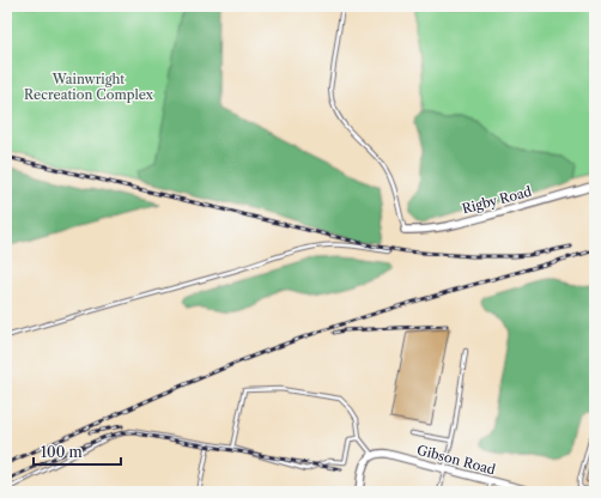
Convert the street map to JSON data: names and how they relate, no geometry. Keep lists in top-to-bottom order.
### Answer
{
  "streets": {
    "street": ["Rigby Road", "Gibson Road"]
  },
  "parks": ["Wainwright Recreation Complex"],
  "scale_bar": "100 m"
}
